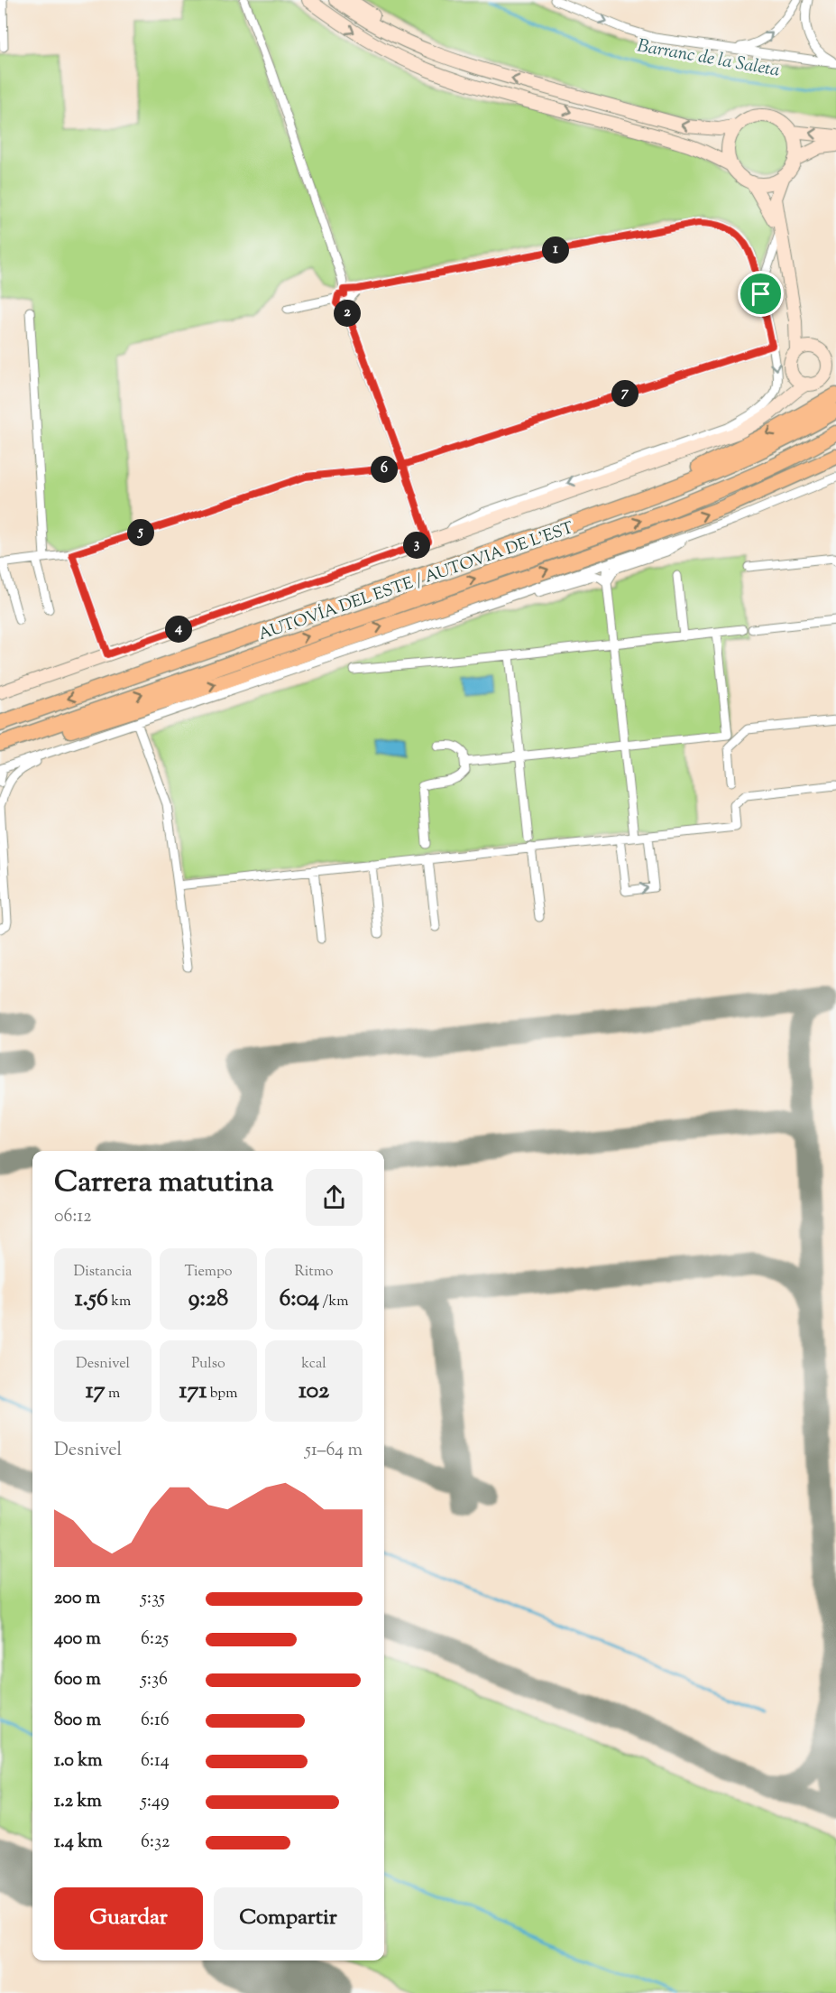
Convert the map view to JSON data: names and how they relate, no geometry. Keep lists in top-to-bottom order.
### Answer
{
  "streets": {
    "highway": ["AUTOVÍA DEL ESTE / AUTOVIA DE L'EST"]
  },
  "water": ["Barranc de la Saleta"],
  "page": {
    "pins": [
      "1",
      "2",
      "7",
      "6",
      "5",
      "3",
      "4"
    ],
    "heading": ["Carrera matutina", "06:12"],
    "stats": [
      ["Distancia", "1.56 km"],
      ["Tiempo", "9:28"],
      ["Ritmo", "6:04 /km"],
      ["Desnivel", "17 m"],
      ["Pulso", "171 bpm"],
      ["kcal", "102"]
    ],
    "chart": ["Desnivel", "51–64 m"],
    "list": [
      {
        "name": "200 m",
        "note": "5:35"
      },
      {
        "name": "400 m",
        "note": "6:25"
      },
      {
        "name": "600 m",
        "note": "5:36"
      },
      {
        "name": "800 m",
        "note": "6:16"
      },
      {
        "name": "1.0 km",
        "note": "6:14"
      },
      {
        "name": "1.2 km",
        "note": "5:49"
      },
      {
        "name": "1.4 km",
        "note": "6:32"
      }
    ],
    "buttons": ["Guardar", "Compartir"]
  }
}
